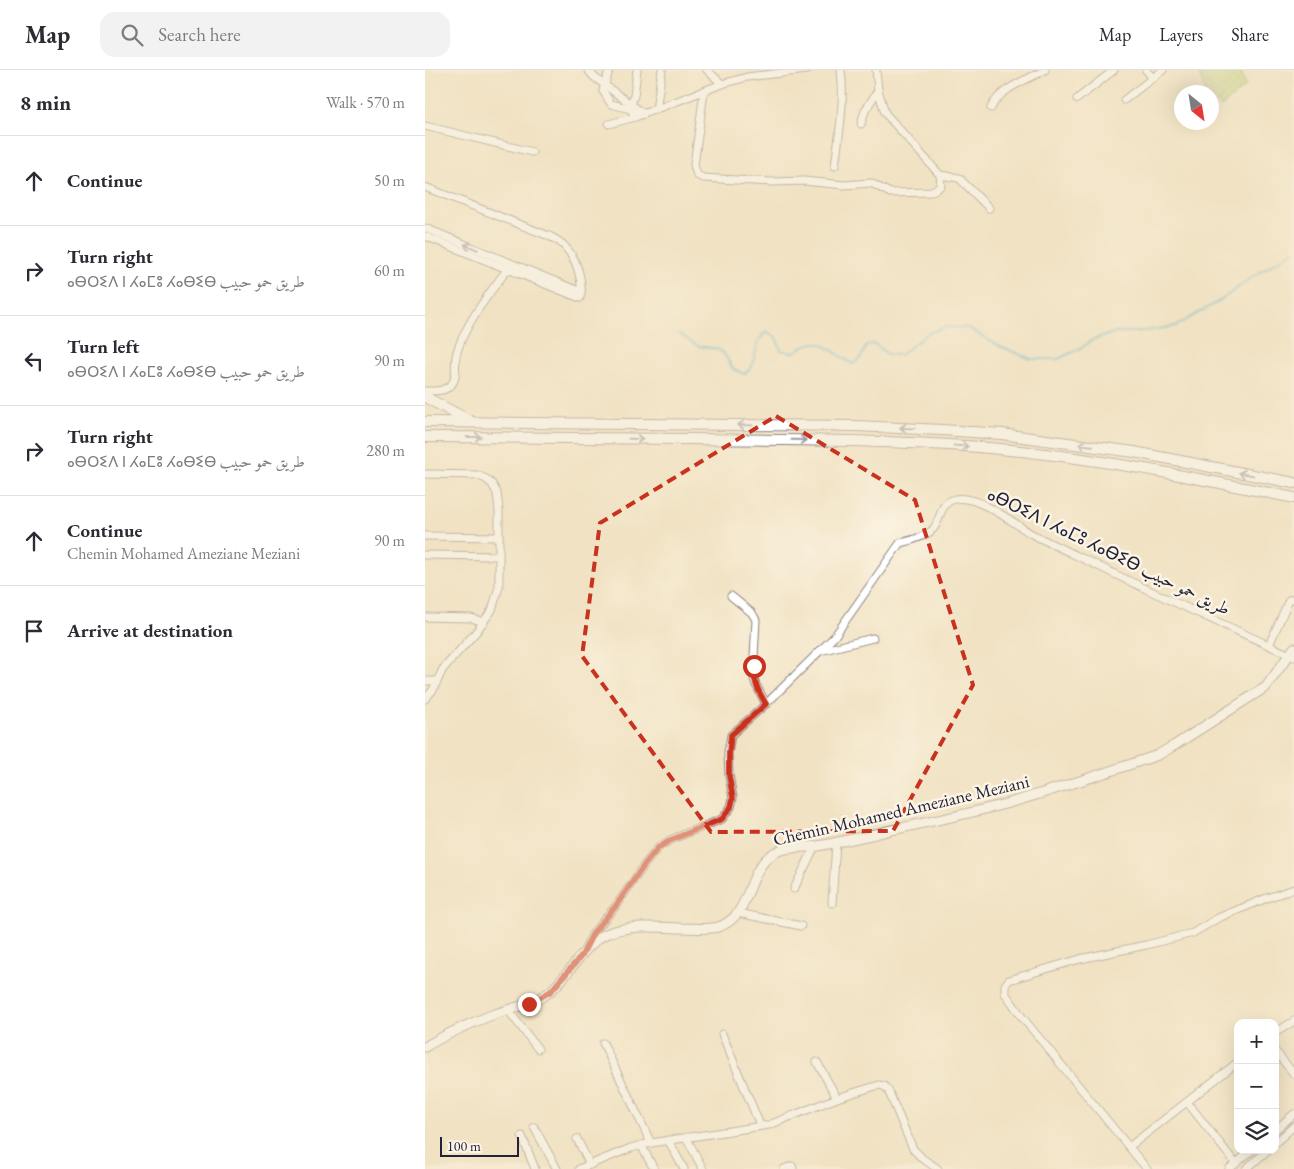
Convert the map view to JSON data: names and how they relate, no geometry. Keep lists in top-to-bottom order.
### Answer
{
  "streets": {
    "main road": ["Chemin Mohamed Ameziane Meziani"],
    "street": ["ⴰⴱⵔⵉⴷ ⵏ ⵃⴰⵎⵓ ⵃⴰⴱⵉⴱ طريق حمو حبيب"]
  },
  "crossings": [
    ["ⴰⴱⵔⵉⴷ ⵏ ⵃⴰⵎⵓ ⵃⴰⴱⵉⴱ طريق حمو حبيب", "Chemin Mohamed Ameziane Meziani"]
  ],
  "scale_bar": "100 m",
  "north": "bottom right",
  "page": {
    "header": "Map",
    "search": "Search here",
    "nav": ["Map", "Layers", "Share"],
    "heading": ["8 min", "Walk · 570 m"],
    "list": [
      ["Continue", "50 m"],
      ["Turn right", "ⴰⴱⵔⵉⴷ ⵏ ⵃⴰⵎⵓ ⵃⴰⴱⵉⴱ طريق حمو حبيب", "60 m"],
      ["Turn left", "ⴰⴱⵔⵉⴷ ⵏ ⵃⴰⵎⵓ ⵃⴰⴱⵉⴱ طريق حمو حبيب", "90 m"],
      ["Turn right", "ⴰⴱⵔⵉⴷ ⵏ ⵃⴰⵎⵓ ⵃⴰⴱⵉⴱ طريق حمو حبيب", "280 m"],
      ["Continue", "Chemin Mohamed Ameziane Meziani", "90 m"],
      "Arrive at destination"
    ],
    "map_buttons": ["+", "−"],
    "scale": "100 m"
  }
}
